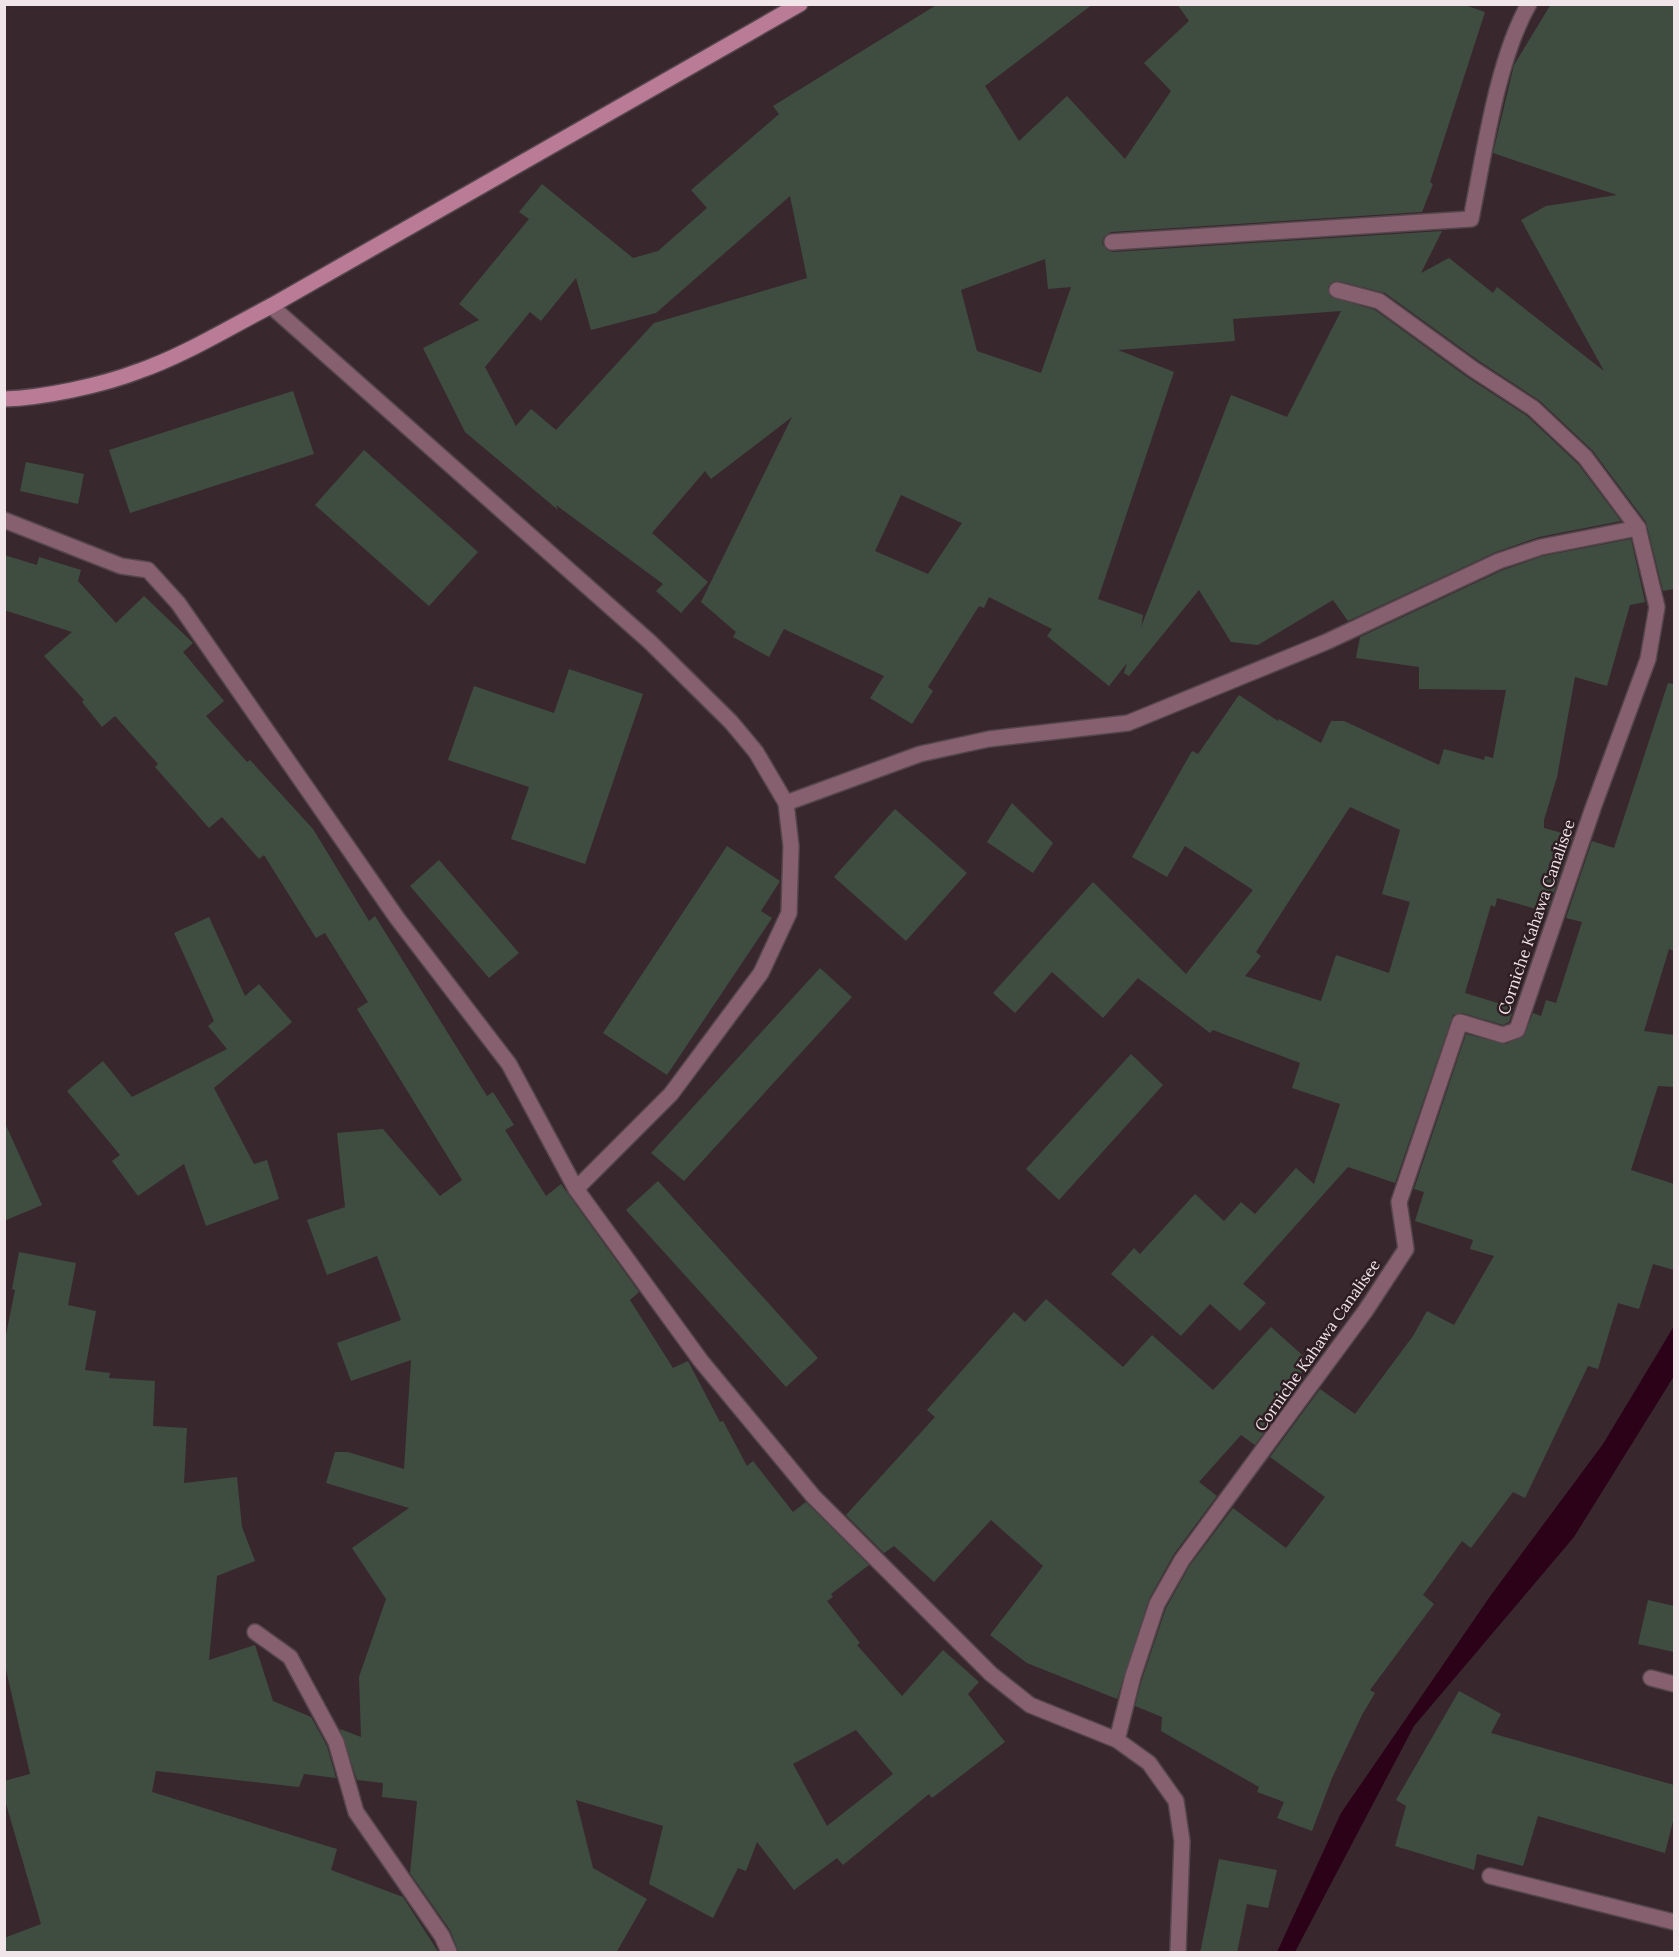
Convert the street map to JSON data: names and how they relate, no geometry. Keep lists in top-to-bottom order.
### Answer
{
  "streets": {
    "street": ["Corniche Kahawa Canalisee"]
  }
}
